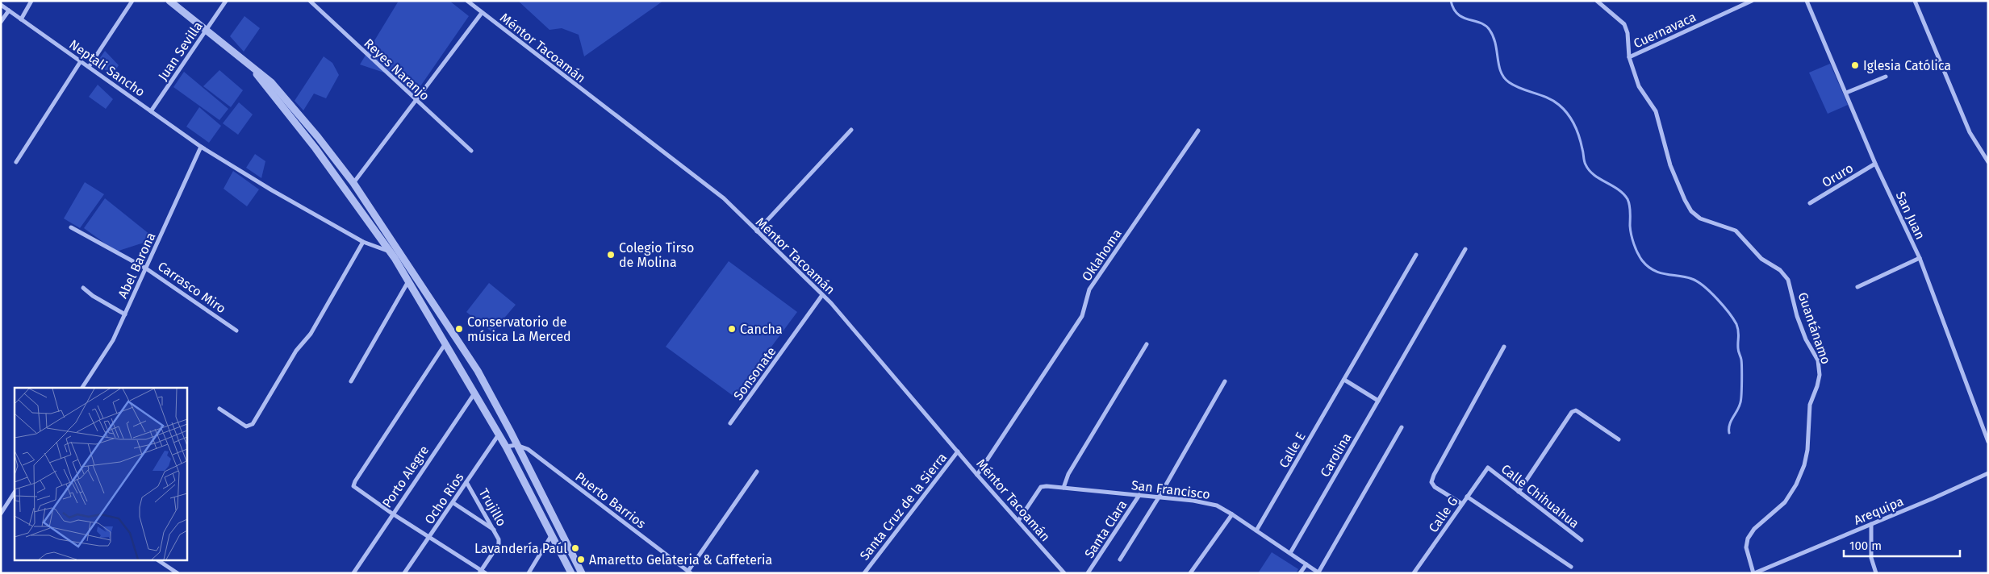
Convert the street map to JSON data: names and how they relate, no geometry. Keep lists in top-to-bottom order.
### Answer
{
  "streets": {
    "street": [
      "Cuernavaca",
      "Méntor Tacoamán",
      "Juan Sevilla",
      "Neptali Sancho",
      "Reyes Naranjo",
      "Oruro",
      "San Juan",
      "Oklahoma",
      "Abel Barona",
      "Carrasco Miro",
      "Guantánamo",
      "Sonsonate",
      "Calle E",
      "Carolina",
      "Porto Alegre",
      "San Francisco",
      "Calle Chihuahua",
      "Ocho Rios",
      "Puerto Barrios",
      "Santa Cruz de la Sierra",
      "Trujillo",
      "Arequipa",
      "Calle G",
      "Santa Clara"
    ]
  },
  "crossings": [
    ["Cuernavaca", "Guantánamo"],
    ["Méntor Tacoamán", "Oklahoma"],
    ["Méntor Tacoamán", "Sonsonate"],
    ["Méntor Tacoamán", "San Francisco"],
    ["Méntor Tacoamán", "Santa Cruz de la Sierra"],
    ["Juan Sevilla", "Neptali Sancho"],
    ["Neptali Sancho", "Abel Barona"],
    ["Oruro", "San Juan"],
    ["Abel Barona", "Carrasco Miro"],
    ["Guantánamo", "Arequipa"],
    ["Calle E", "San Francisco"],
    ["Carolina", "San Francisco"],
    ["San Francisco", "Santa Clara"],
    ["Calle Chihuahua", "Calle G"],
    ["Ocho Rios", "Trujillo"]
  ],
  "places": [
    "Iglesia Católica",
    "Colegio Tirso de Molina",
    "Conservatorio de música La Merced",
    "Cancha",
    "Lavandería Paúl",
    "Amaretto Gelateria & Caffeteria"
  ],
  "scale_bar": "100 m"
}
